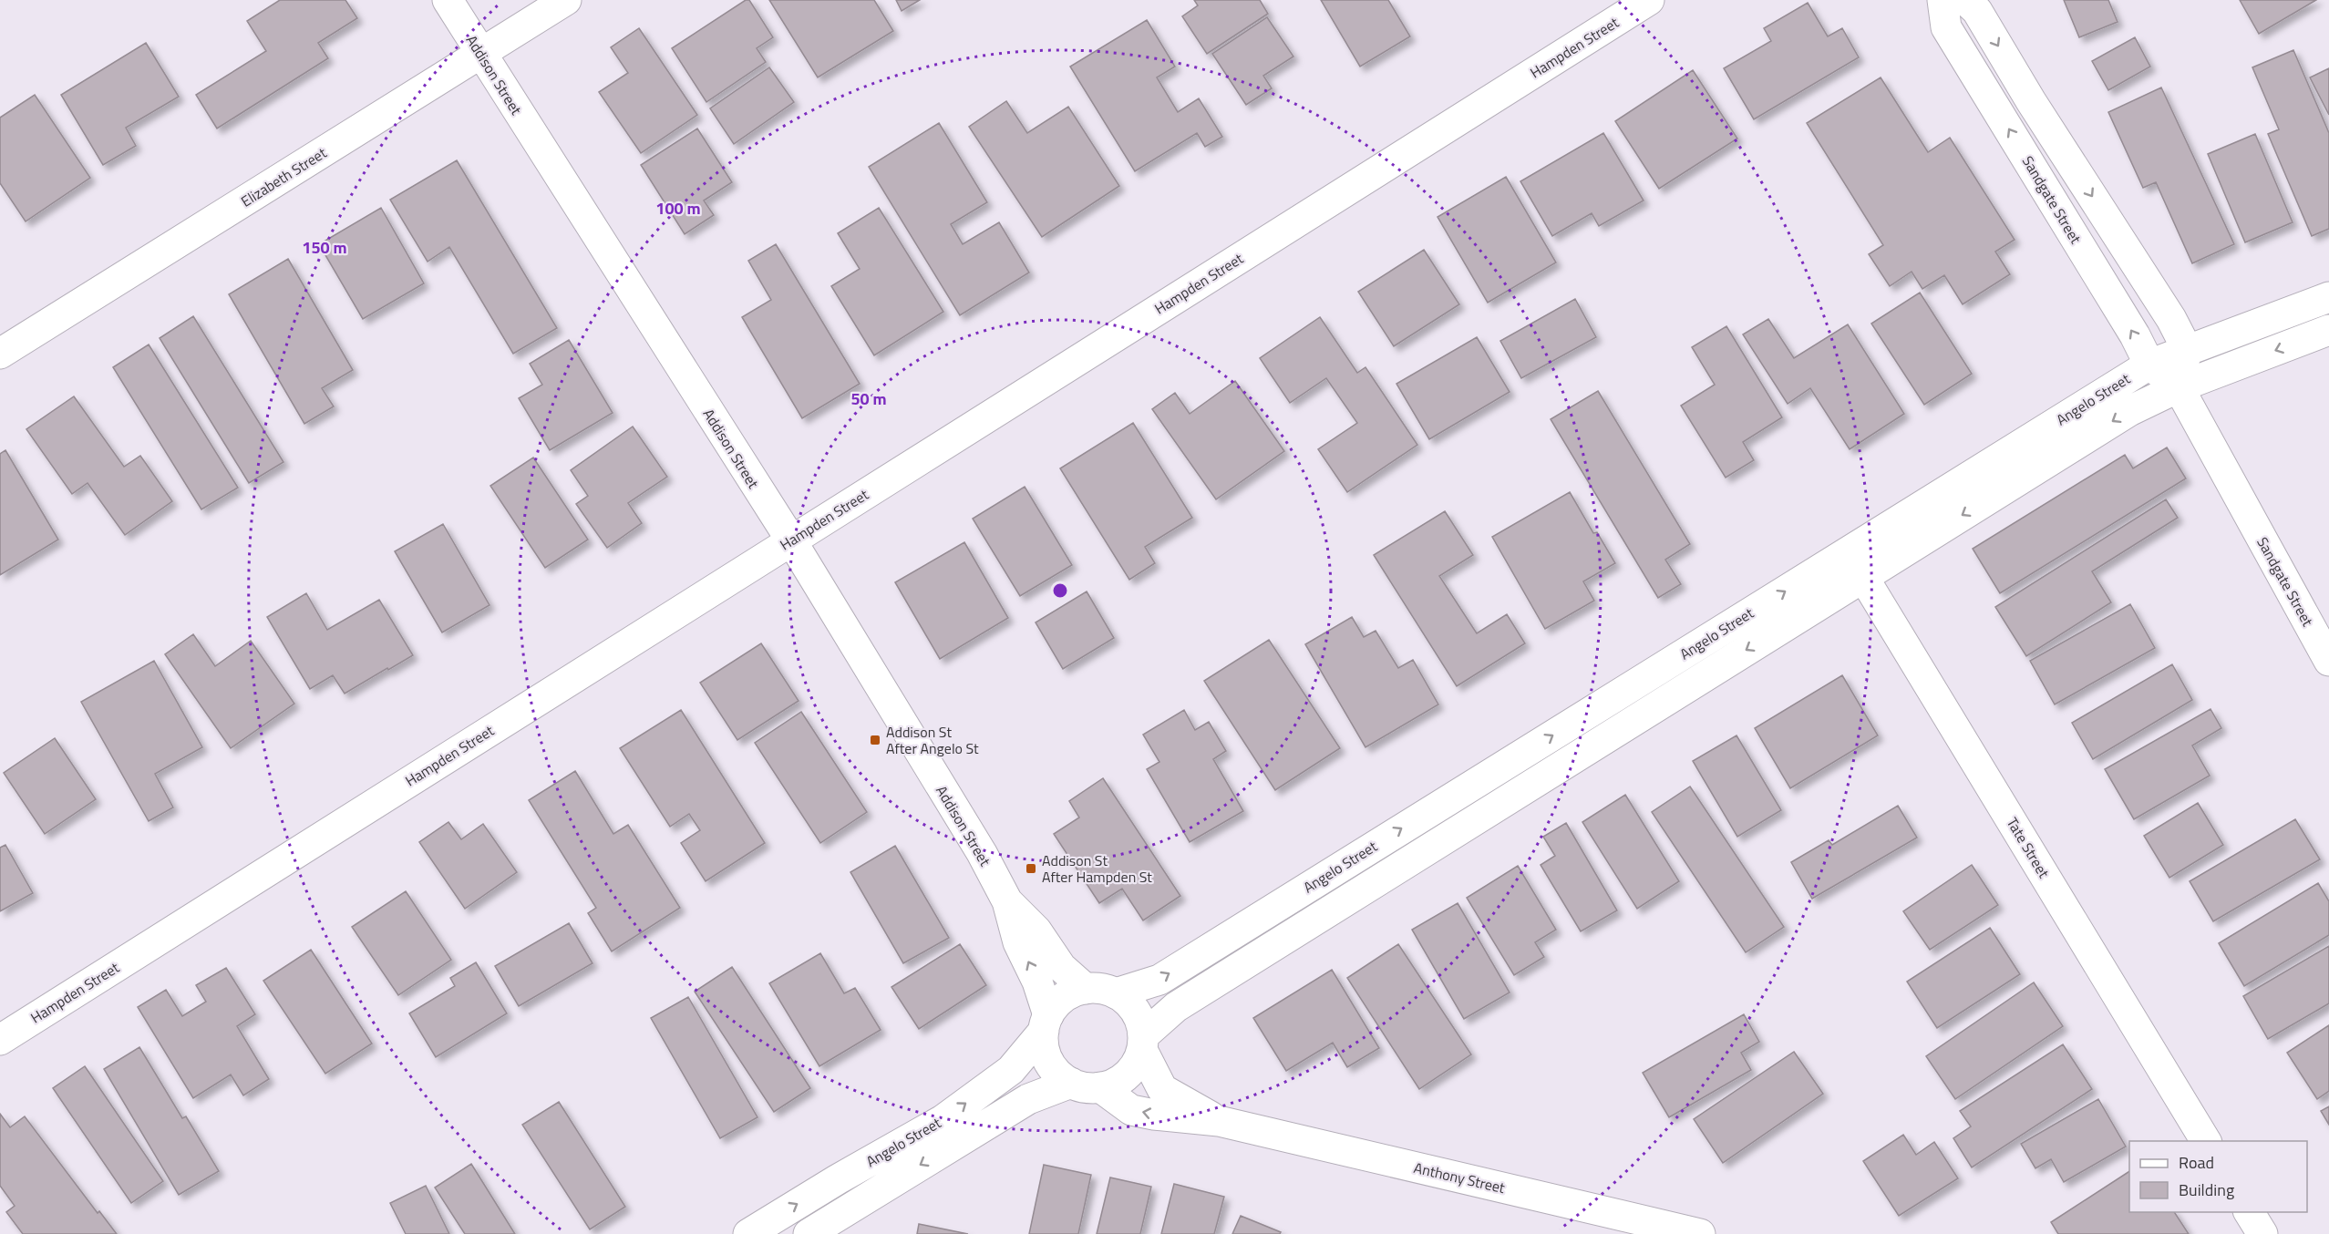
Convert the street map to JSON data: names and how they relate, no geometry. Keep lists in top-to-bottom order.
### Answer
{
  "streets": {
    "street": [
      "Hampden Street",
      "Addison Street",
      "Elizabeth Street",
      "Sandgate Street",
      "Angelo Street",
      "Tate Street",
      "Anthony Street"
    ]
  },
  "crossings": [
    ["Hampden Street", "Addison Street"],
    ["Addison Street", "Elizabeth Street"],
    ["Addison Street", "Angelo Street"],
    ["Addison Street", "Anthony Street"],
    ["Sandgate Street", "Angelo Street"],
    ["Angelo Street", "Tate Street"],
    ["Angelo Street", "Anthony Street"]
  ],
  "places": {
    "transit": ["Addison St After Angelo St", "Addison St After Hampden St"]
  },
  "legend": ["Road", "Building"],
  "rings": ["100 m", "150 m", "50 m"]
}
